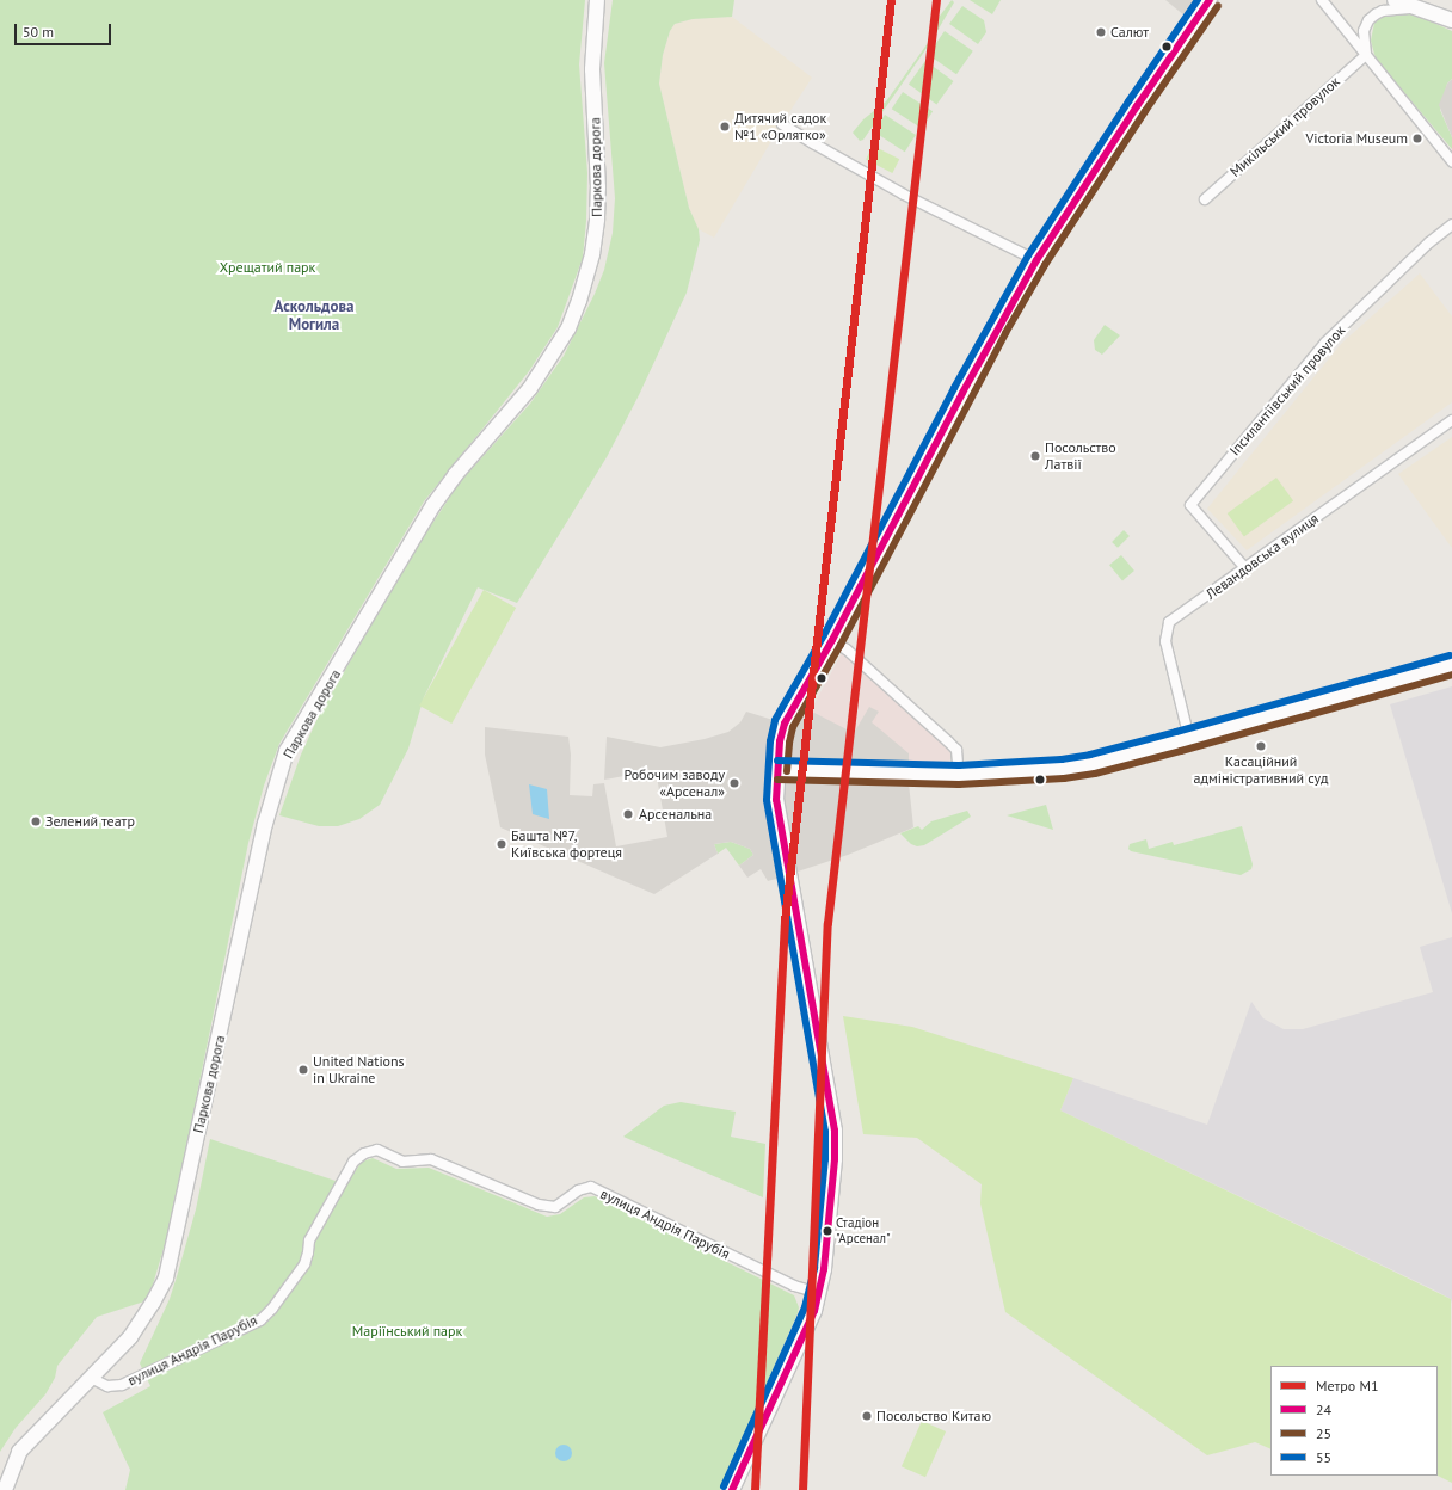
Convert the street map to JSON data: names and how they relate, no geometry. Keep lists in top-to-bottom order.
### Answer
{
  "streets": {
    "main road": ["Паркова дорога"],
    "street": [
      "Микільський провулок",
      "Іпсилантіївський провулок",
      "Левандовська вулиця",
      "вулиця Андрія Парубія"
    ]
  },
  "crossings": [
    ["Паркова дорога", "вулиця Андрія Парубія"],
    ["Іпсилантіївський провулок", "Левандовська вулиця"]
  ],
  "districts": ["Аскольдова Могила"],
  "parks": ["Хрещатий парк", "Маріїнський парк"],
  "places": [
    "Салют",
    "Дитячий садок №1 «Орлятко»",
    "Victoria Museum",
    "Посольство Латвії",
    "Касаційний адміністративний суд",
    "Робочим заводу «Арсенал»",
    "Арсенальна",
    "Зелений театр",
    "Башта №7, Київська фортеця",
    "United Nations in Ukraine",
    "Стадіон \"Арсенал\"",
    "Посольство Китаю"
  ],
  "lines": [
    "metro line M1",
    "transit line 24",
    "transit line 55",
    "transit line 25"
  ],
  "legend": [
    "Метро M1",
    "24",
    "25",
    "55"
  ],
  "scale_bar": "50 m"
}
